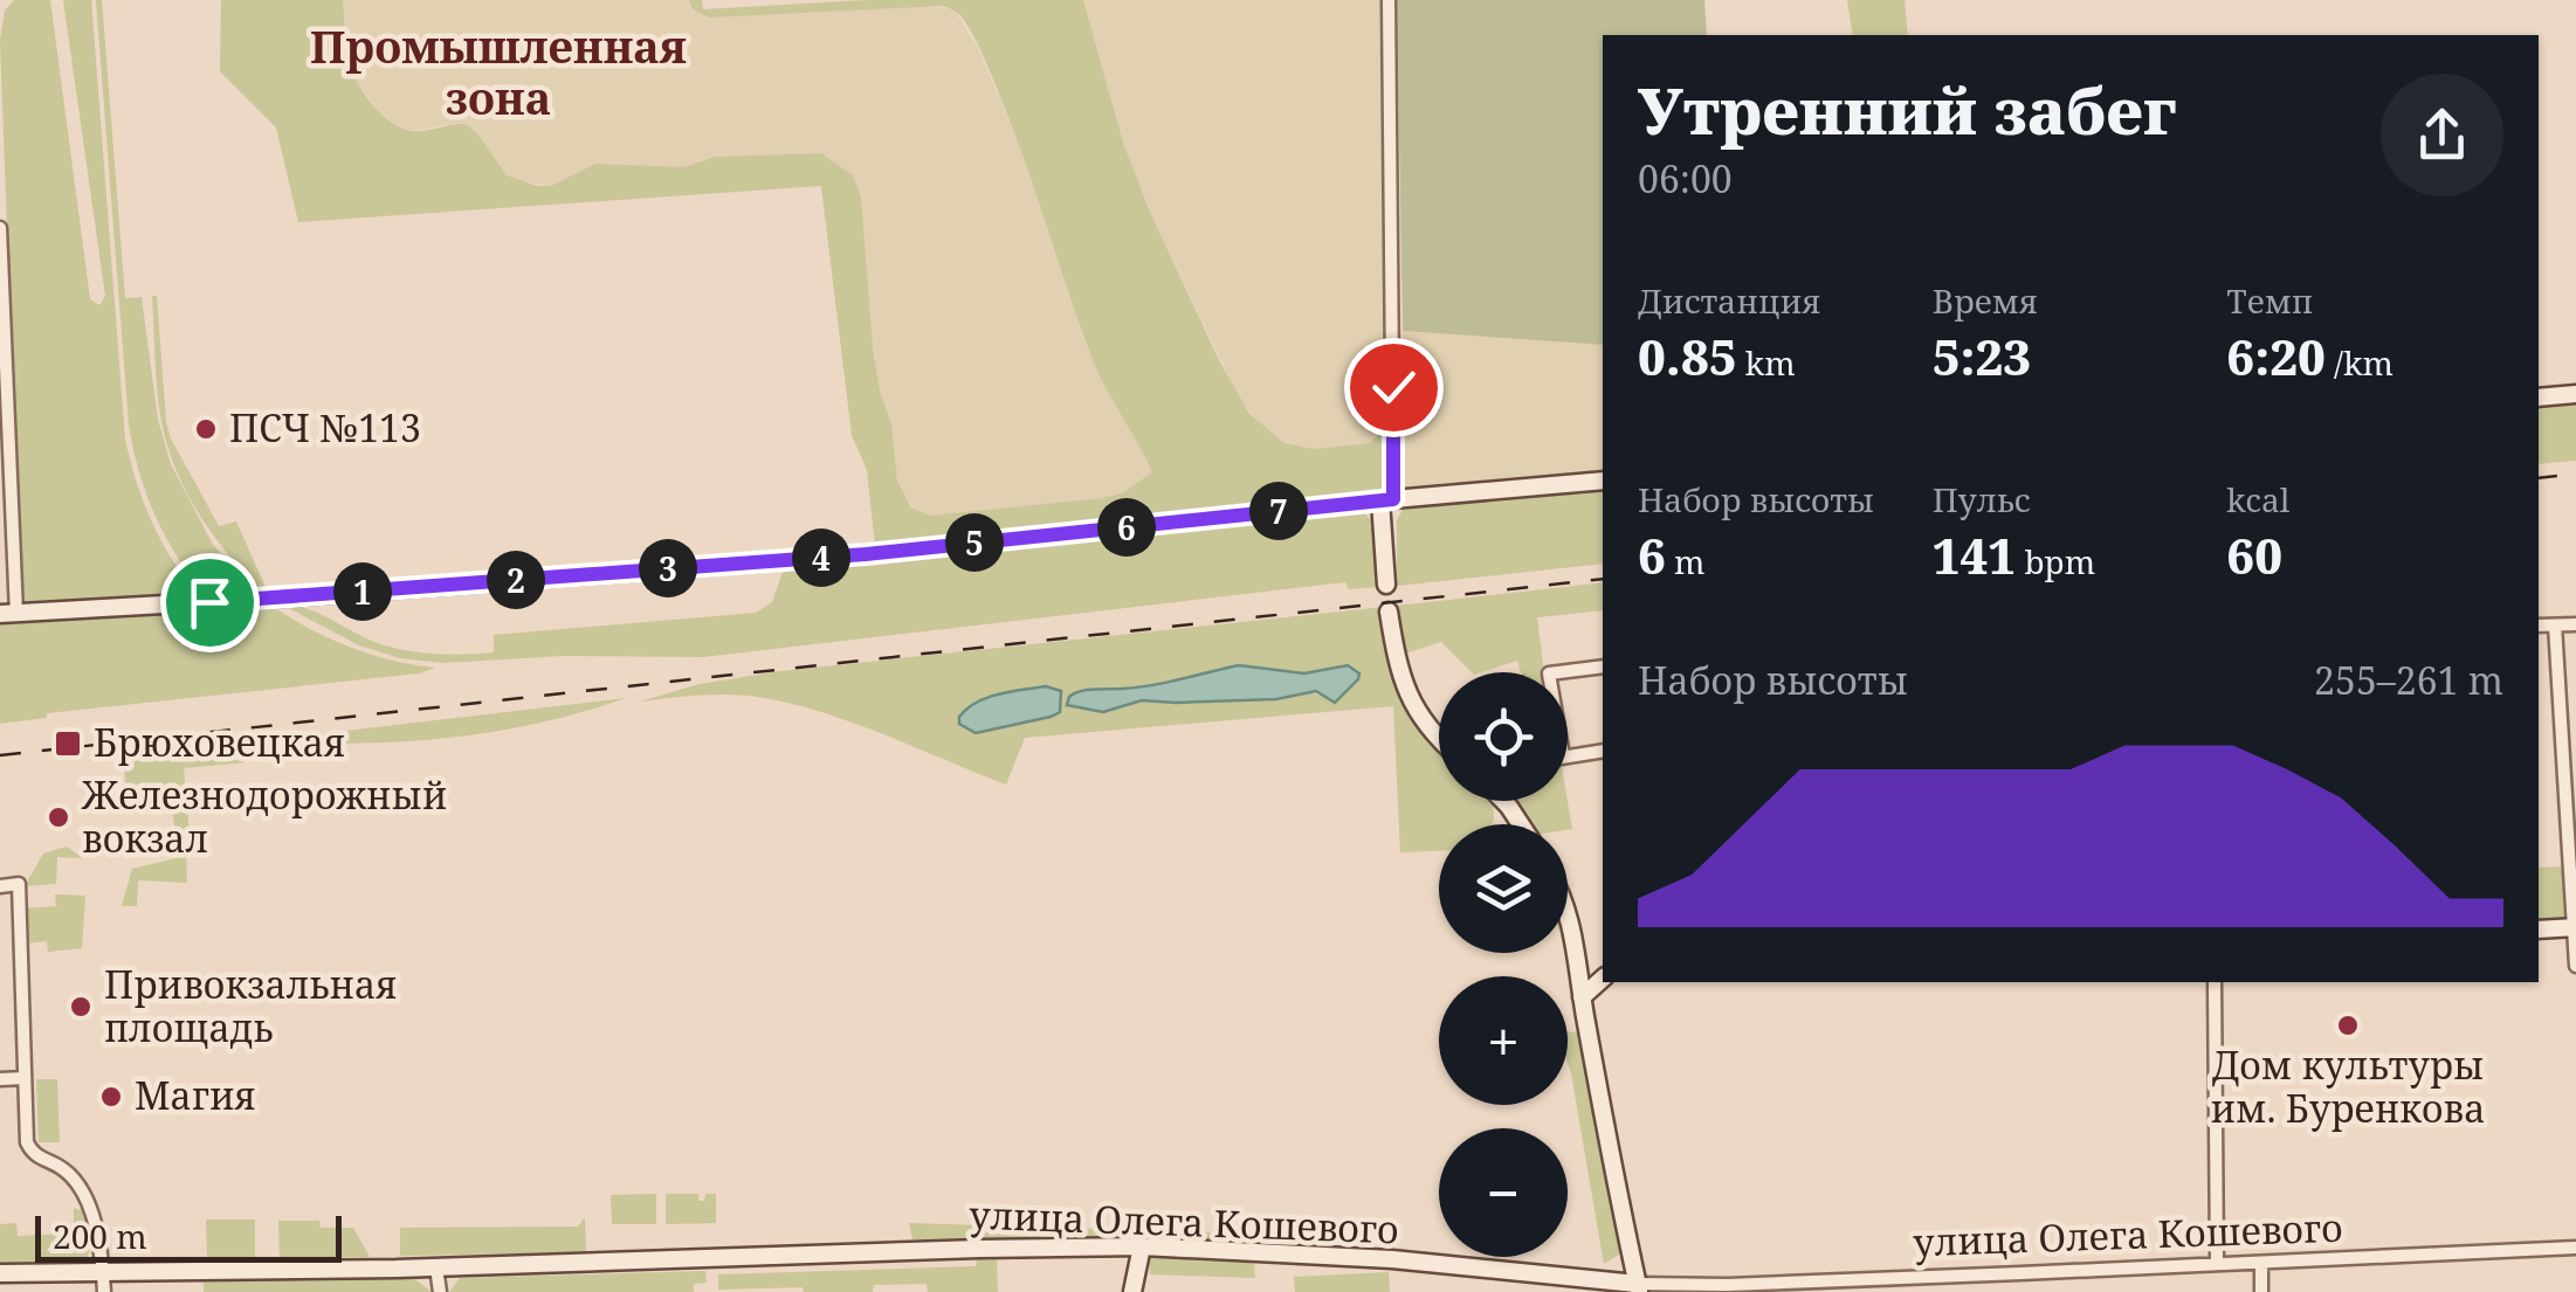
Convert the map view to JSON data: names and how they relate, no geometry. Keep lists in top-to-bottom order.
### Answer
{
  "streets": {
    "street": ["улица Олега Кошевого"]
  },
  "districts": ["Промышленная зона"],
  "places": {
    "other": [
      "ПСЧ №113",
      "Железнодорожный вокзал",
      "Привокзальная площадь",
      "Дом культуры им. Буренкова",
      "Магия"
    ],
    "transit": ["Брюховецкая"]
  },
  "scale_bar": "200 m",
  "page": {
    "heading": ["Утренний забег", "06:00"],
    "stats": [
      ["Дистанция", "0.85 km"],
      ["Время", "5:23"],
      ["Темп", "6:20 /km"],
      ["Набор высоты", "6 m"],
      ["Пульс", "141 bpm"],
      ["kcal", "60"]
    ],
    "pins": [
      "7",
      "6",
      "5",
      "4",
      "3",
      "2",
      "1"
    ],
    "chart": ["Набор высоты", "255–261 m"],
    "map_buttons": ["+", "−"],
    "scale": "200 m"
  }
}
